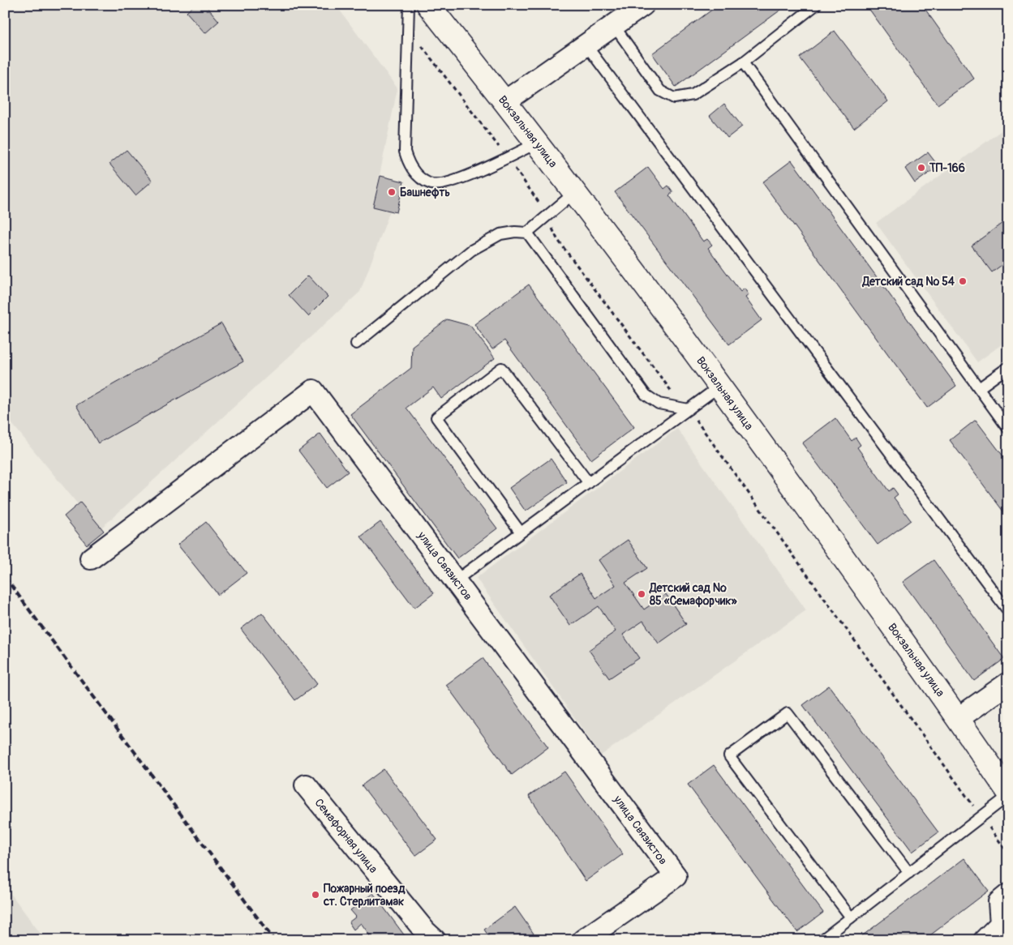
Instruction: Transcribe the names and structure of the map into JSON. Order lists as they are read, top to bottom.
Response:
{
  "streets": {
    "main road": ["Вокзальная улица"],
    "street": ["улица Связистов", "Семафорная улица"]
  },
  "places": [
    "ТП-166",
    "Башнефть",
    "Детский сад № 54",
    "Детский сад № 85 «Семафорчик»",
    "Пожарный поезд ст. Стерлитамак"
  ]
}
